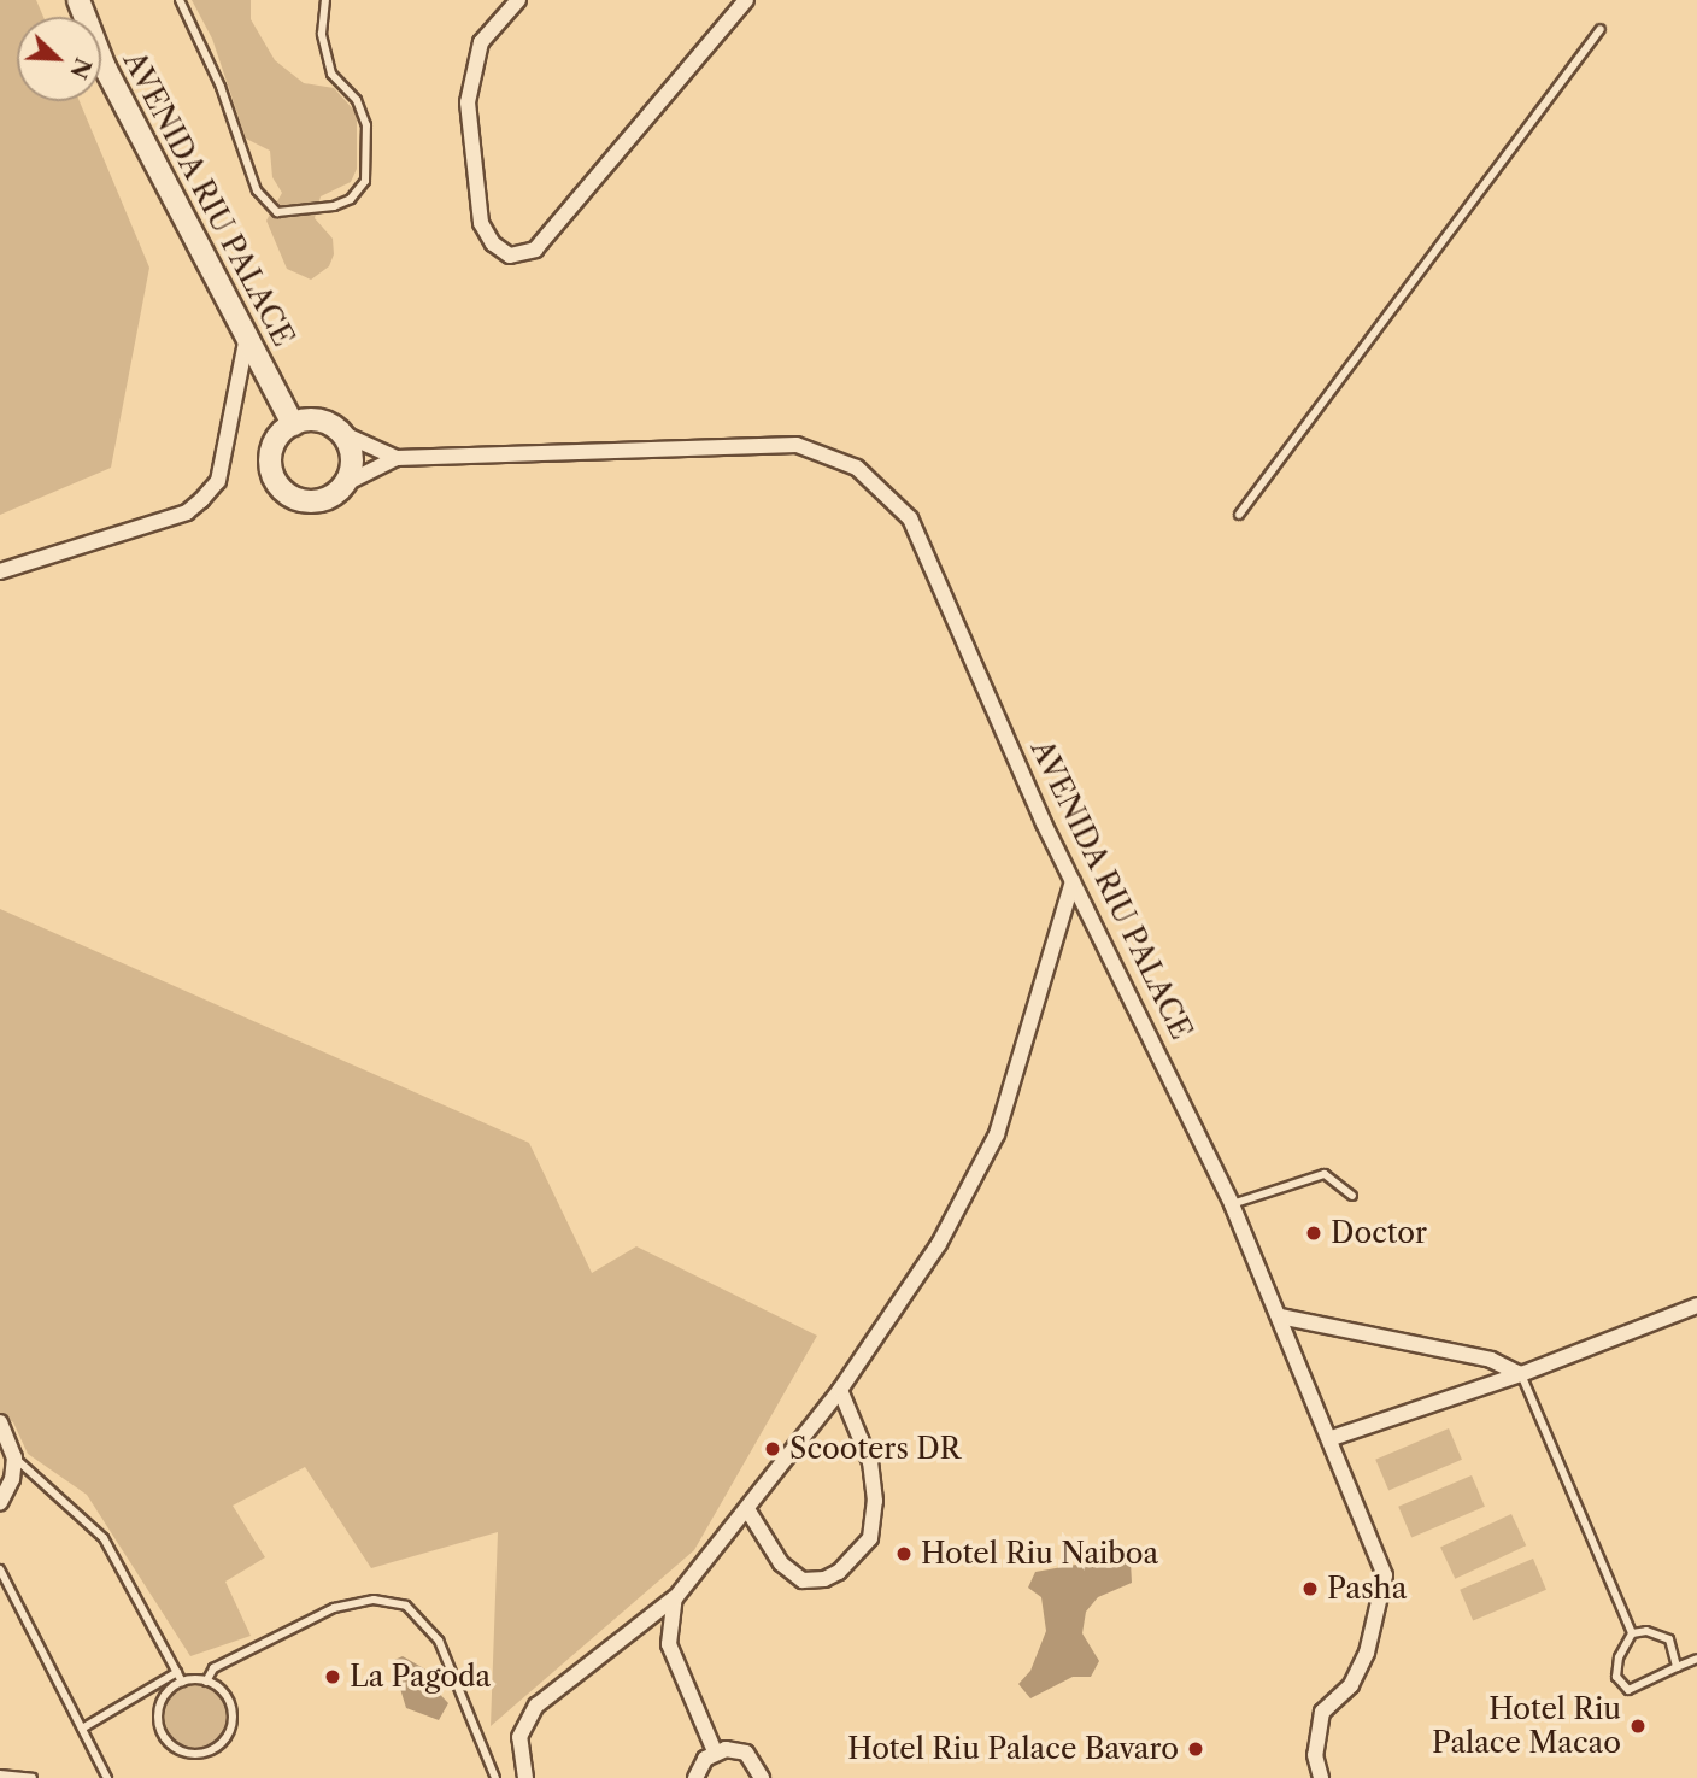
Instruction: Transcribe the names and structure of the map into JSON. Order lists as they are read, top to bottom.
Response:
{
  "streets": {
    "street": ["AVENIDA RIU PALACE"]
  },
  "places": [
    "Doctor",
    "Scooters DR",
    "Hotel Riu Naiboa",
    "Pasha",
    "La Pagoda",
    "Hotel Riu Palace Macao",
    "Hotel Riu Palace Bavaro"
  ],
  "north": "bottom right"
}
